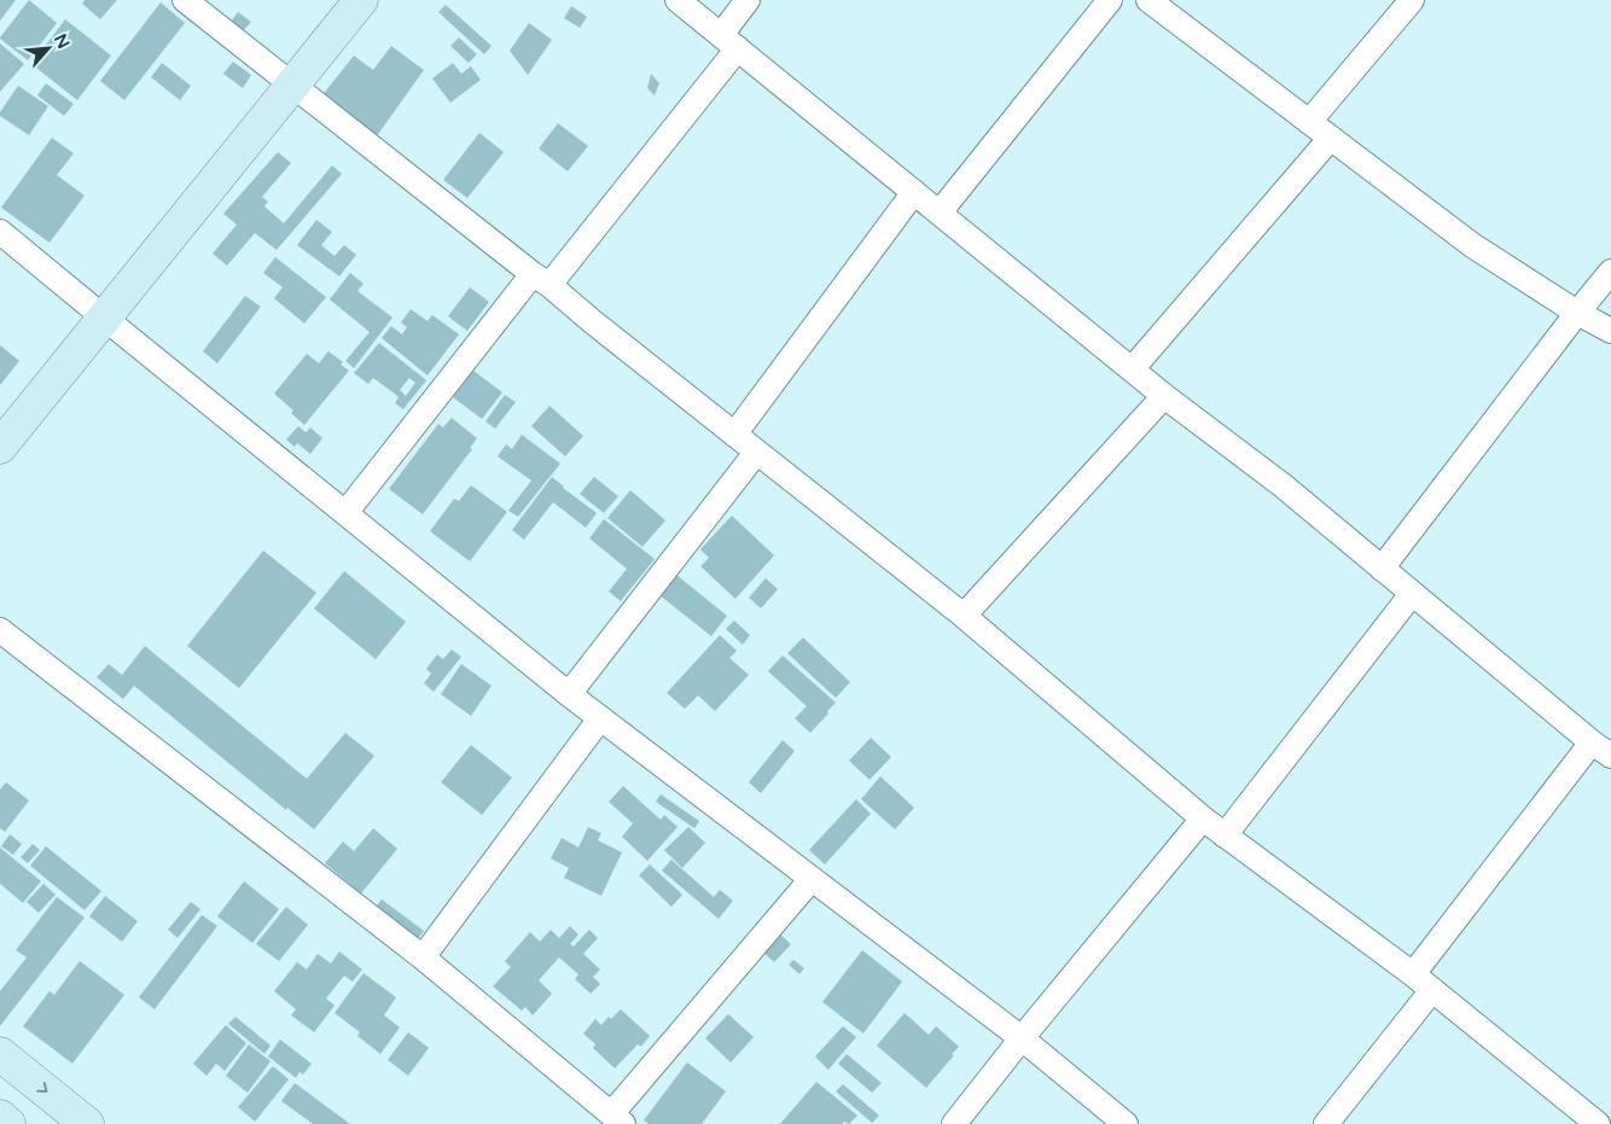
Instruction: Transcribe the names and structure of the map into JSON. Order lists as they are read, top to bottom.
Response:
{
  "north": "top right"
}
